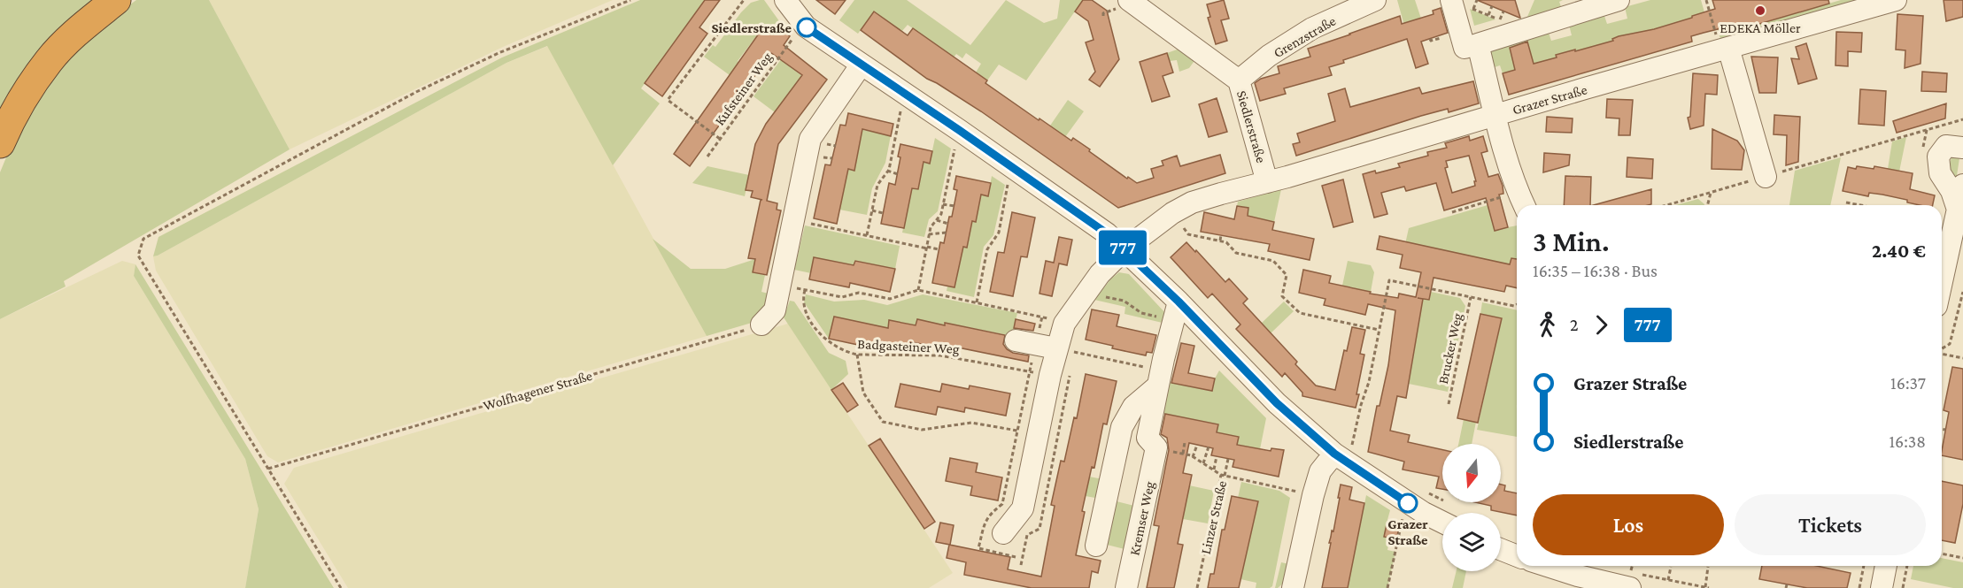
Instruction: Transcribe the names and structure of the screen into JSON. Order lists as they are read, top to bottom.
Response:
{
  "streets": {
    "street": [
      "Grenzstraße",
      "Grazer Straße",
      "Siedlerstraße",
      "Kremser Weg"
    ],
    "path": [
      "Kufsteiner Weg",
      "Badgasteiner Weg",
      "Brucker Weg",
      "Wolfhagener Straße",
      "Linzer Straße"
    ]
  },
  "crossings": [
    ["Grenzstraße", "Siedlerstraße"],
    ["Grazer Straße", "Siedlerstraße"],
    ["Grazer Straße", "Badgasteiner Weg"]
  ],
  "places": ["EDEKA Möller", "Siedlerstraße", "Grazer Straße"],
  "lines": ["bus line 777"],
  "north": "bottom",
  "page": {
    "on_map": "777",
    "heading": ["3 Min.", "16:35 – 16:38 · Bus", "2.40 €"],
    "legs": ["2", "777"],
    "list": [
      {
        "name": "Grazer Straße",
        "value": "16:37"
      },
      {
        "name": "Siedlerstraße",
        "value": "16:38"
      }
    ],
    "buttons": ["Los", "Tickets"]
  }
}
